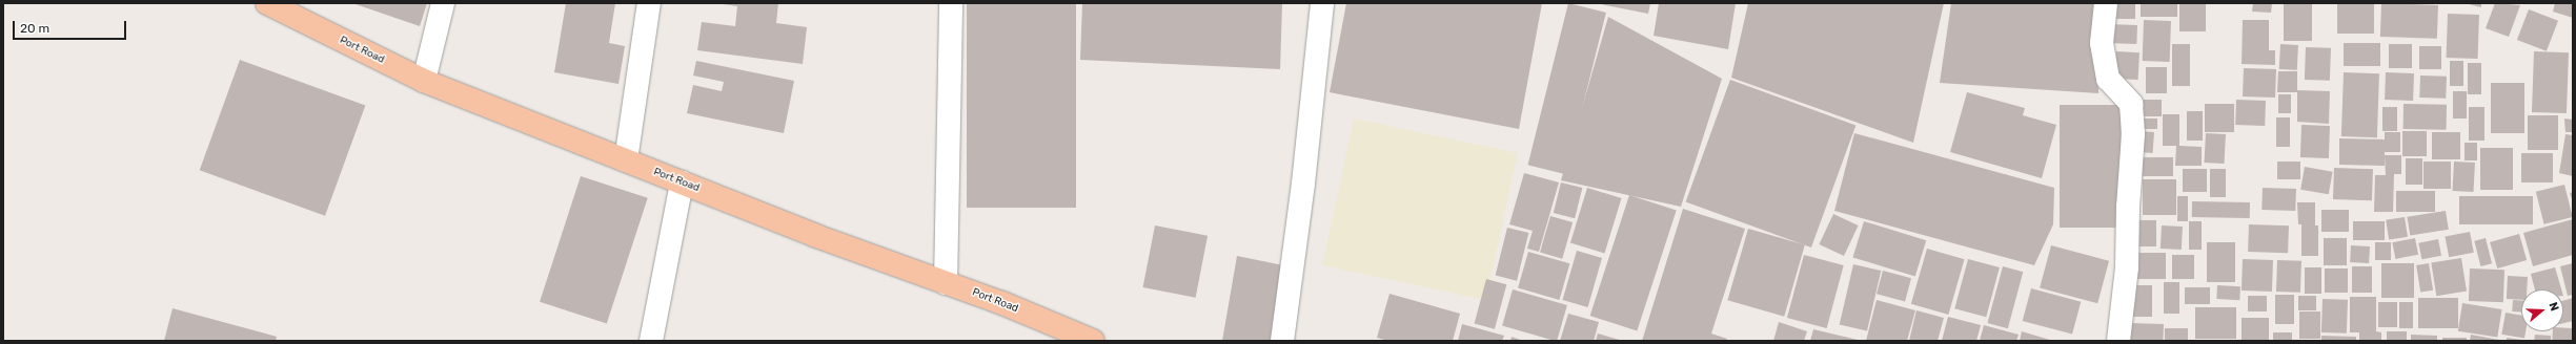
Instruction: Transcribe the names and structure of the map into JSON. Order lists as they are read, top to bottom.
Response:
{
  "streets": {
    "main road": ["Port Road"]
  },
  "scale_bar": "20 m",
  "north": "right"
}
